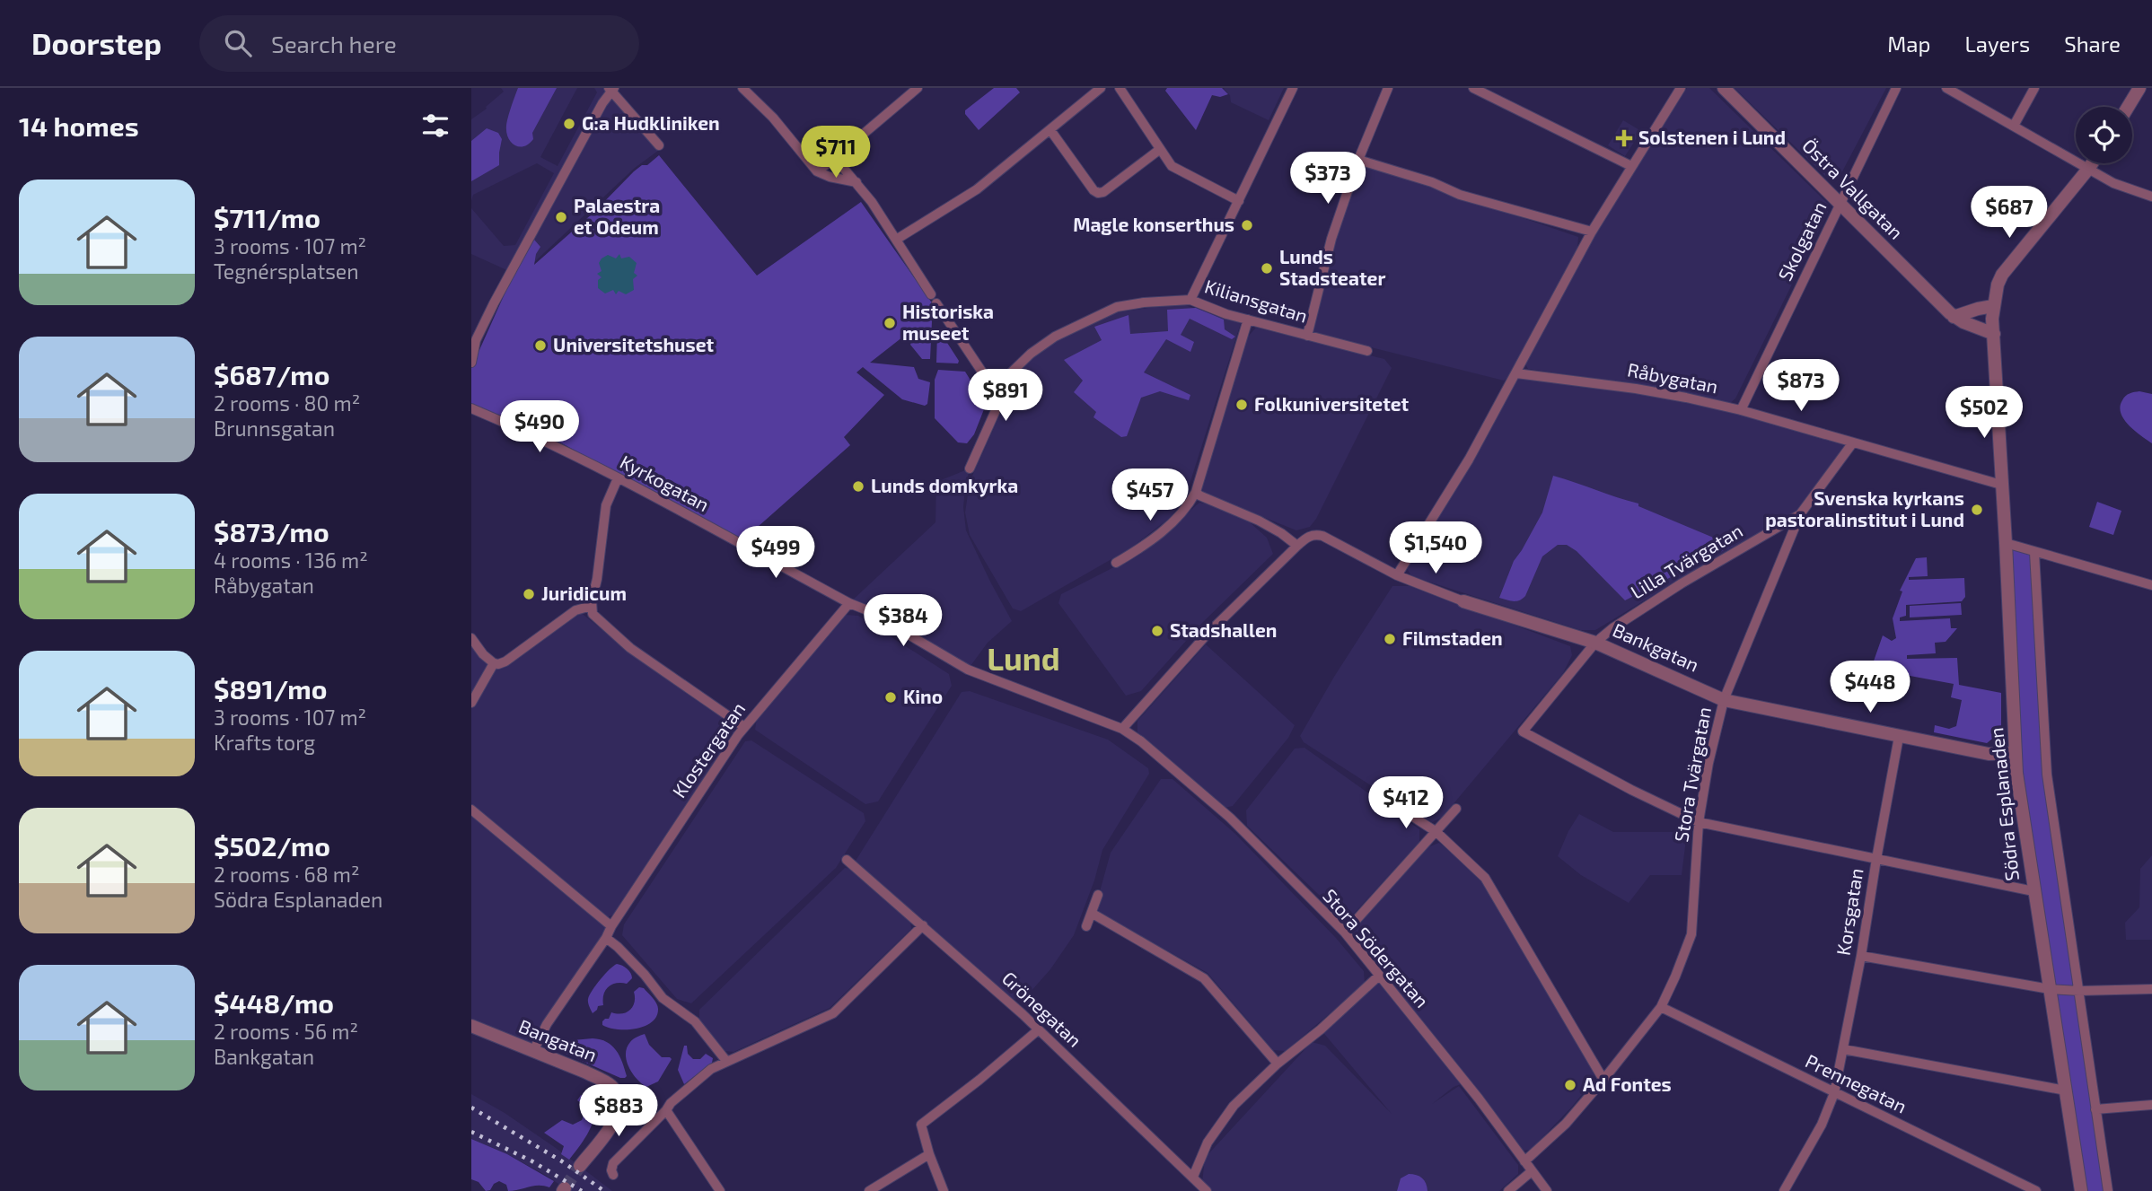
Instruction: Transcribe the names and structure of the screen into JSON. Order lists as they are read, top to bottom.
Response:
{
  "streets": {
    "street": [
      "Östra Vallgatan",
      "Skolgatan",
      "Kiliansgatan",
      "Råbygatan",
      "Kyrkogatan",
      "Lilla Tvärgatan",
      "Bankgatan",
      "Klostergatan",
      "Stora Tvärgatan",
      "Södra Esplanaden",
      "Korsgatan",
      "Stora Södergatan",
      "Grönegatan",
      "Bangatan",
      "Prennegatan"
    ]
  },
  "crossings": [
    ["Östra Vallgatan", "Skolgatan"],
    ["Östra Vallgatan", "Södra Esplanaden"],
    ["Skolgatan", "Råbygatan"],
    ["Råbygatan", "Stora Tvärgatan"],
    ["Råbygatan", "Södra Esplanaden"],
    ["Kyrkogatan", "Klostergatan"],
    ["Kyrkogatan", "Stora Södergatan"],
    ["Lilla Tvärgatan", "Bankgatan"],
    ["Lilla Tvärgatan", "Stora Tvärgatan"],
    ["Bankgatan", "Stora Tvärgatan"],
    ["Bankgatan", "Södra Esplanaden"],
    ["Bankgatan", "Korsgatan"],
    ["Klostergatan", "Bangatan"],
    ["Stora Tvärgatan", "Stora Södergatan"],
    ["Stora Tvärgatan", "Prennegatan"],
    ["Korsgatan", "Prennegatan"]
  ],
  "districts": ["Lund"],
  "places": {
    "other": [
      "G:a Hudkliniken",
      "Palaestra et Odeum",
      "Magle konserthus",
      "Lunds Stadsteater",
      "Historiska museet",
      "Universitetshuset",
      "Folkuniversitetet",
      "Lunds domkyrka",
      "Svenska kyrkans pastoralinstitut i Lund",
      "Juridicum",
      "Stadshallen",
      "Filmstaden",
      "Kino",
      "Ad Fontes"
    ],
    "health": ["Solstenen i Lund"]
  },
  "page": {
    "header": "Doorstep",
    "search": "Search here",
    "nav": ["Map", "Layers", "Share"],
    "heading": "14 homes",
    "price": [
      "$711",
      "$373",
      "$687",
      "$873",
      "$891",
      "$502",
      "$490",
      "$457",
      "$1,540",
      "$499",
      "$384",
      "$448",
      "$412",
      "$883"
    ],
    "list": [
      {
        "name": "$711/mo",
        "note": "3 rooms · 107 m² · Tegnérsplatsen"
      },
      {
        "name": "$687/mo",
        "note": "2 rooms · 80 m² · Brunnsgatan"
      },
      {
        "name": "$873/mo",
        "note": "4 rooms · 136 m² · Råbygatan"
      },
      {
        "name": "$891/mo",
        "note": "3 rooms · 107 m² · Krafts torg"
      },
      {
        "name": "$502/mo",
        "note": "2 rooms · 68 m² · Södra Esplanaden"
      },
      {
        "name": "$448/mo",
        "note": "2 rooms · 56 m² · Bankgatan"
      }
    ]
  }
}
